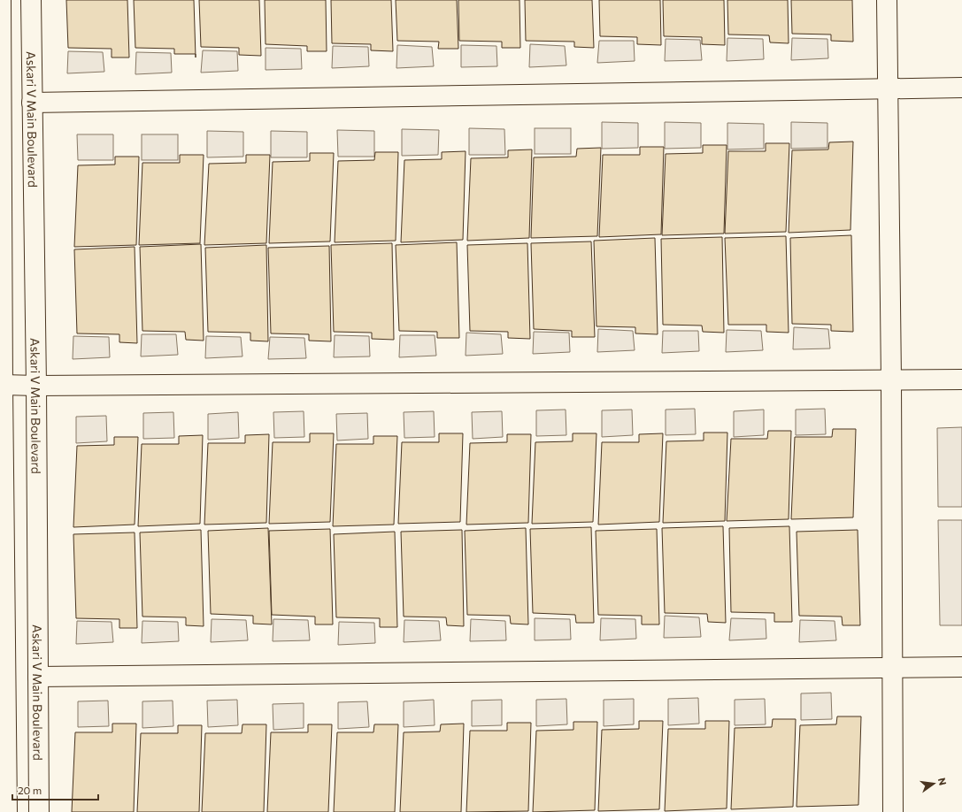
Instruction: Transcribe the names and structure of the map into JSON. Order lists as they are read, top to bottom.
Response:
{
  "streets": {
    "street": ["Askari V Main Boulevard"]
  },
  "scale_bar": "20 m",
  "north": "right"
}
